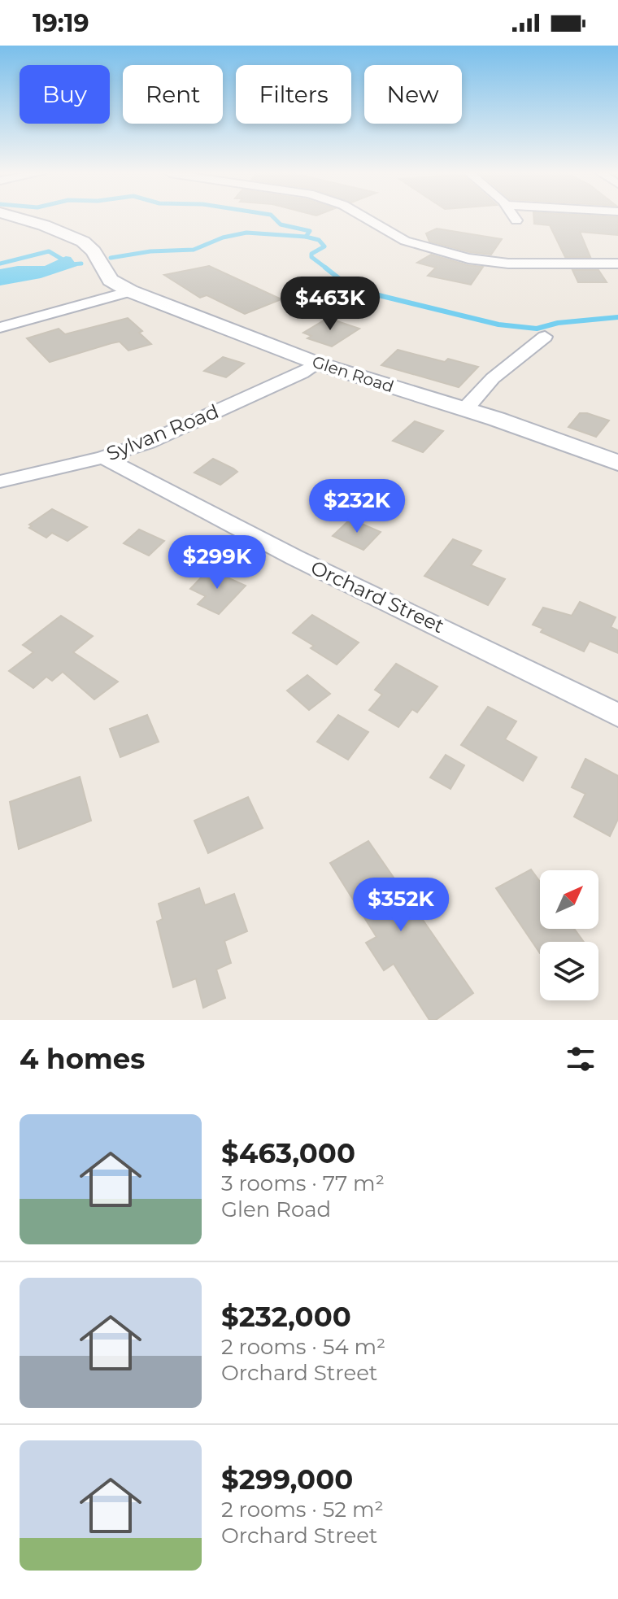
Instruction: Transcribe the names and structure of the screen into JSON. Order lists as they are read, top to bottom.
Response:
{
  "streets": {
    "street": ["Glen Road", "Sylvan Road", "Orchard Street"]
  },
  "crossings": [
    ["Glen Road", "Sylvan Road"],
    ["Sylvan Road", "Orchard Street"]
  ],
  "north": "top right",
  "page": {
    "status": "19:19",
    "chip": [
      "Buy",
      "Rent",
      "Filters",
      "New"
    ],
    "price": [
      "$463K",
      "$232K",
      "$299K",
      "$352K"
    ],
    "heading": "4 homes",
    "list": [
      {
        "name": "$463,000",
        "note": "3 rooms · 77 m² · Glen Road"
      },
      {
        "name": "$232,000",
        "note": "2 rooms · 54 m² · Orchard Street"
      },
      {
        "name": "$299,000",
        "note": "2 rooms · 52 m² · Orchard Street"
      }
    ]
  }
}
